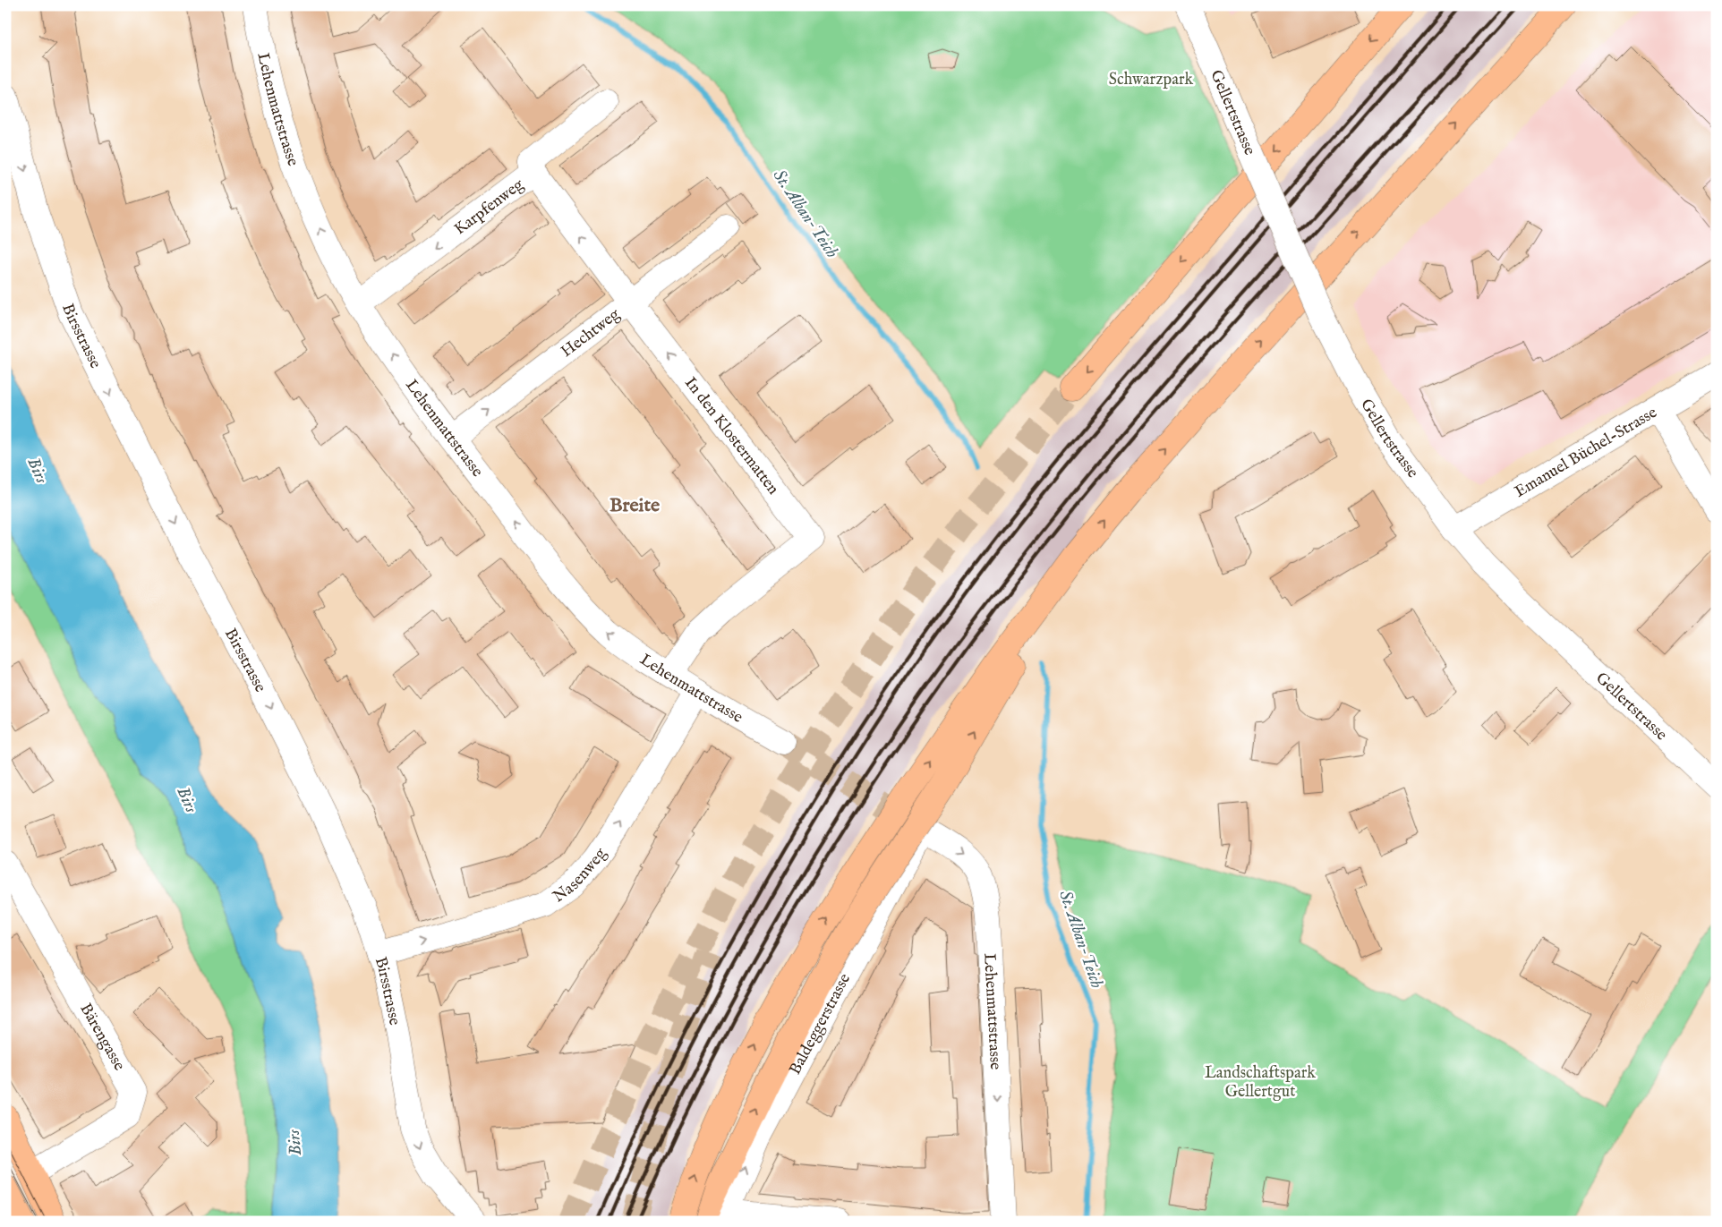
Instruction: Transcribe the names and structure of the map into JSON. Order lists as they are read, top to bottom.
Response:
{
  "streets": {
    "street": [
      "Lehenmattstrasse",
      "Gellertstrasse",
      "Karpfenweg",
      "Hechtweg",
      "Birsstrasse",
      "In den Klostermatten",
      "Emanuel Büchel-Strasse",
      "Nasenweg",
      "Baldeggerstrasse",
      "Bärengasse"
    ]
  },
  "crossings": [
    ["Lehenmattstrasse", "Karpfenweg"],
    ["Lehenmattstrasse", "Hechtweg"],
    ["Lehenmattstrasse", "In den Klostermatten"],
    ["Lehenmattstrasse", "Nasenweg"],
    ["Lehenmattstrasse", "Baldeggerstrasse"],
    ["Gellertstrasse", "Emanuel Büchel-Strasse"],
    ["Karpfenweg", "In den Klostermatten"],
    ["Hechtweg", "In den Klostermatten"],
    ["Birsstrasse", "Nasenweg"]
  ],
  "one_way": [
    "Karpfenweg",
    "Hechtweg",
    "Birsstrasse",
    "Nasenweg",
    "Baldeggerstrasse"
  ],
  "districts": ["Breite"],
  "water": ["St. Alban-Teich", "Birs"],
  "parks": ["Schwarzpark", "Landschaftspark Gellertgut"]
}
